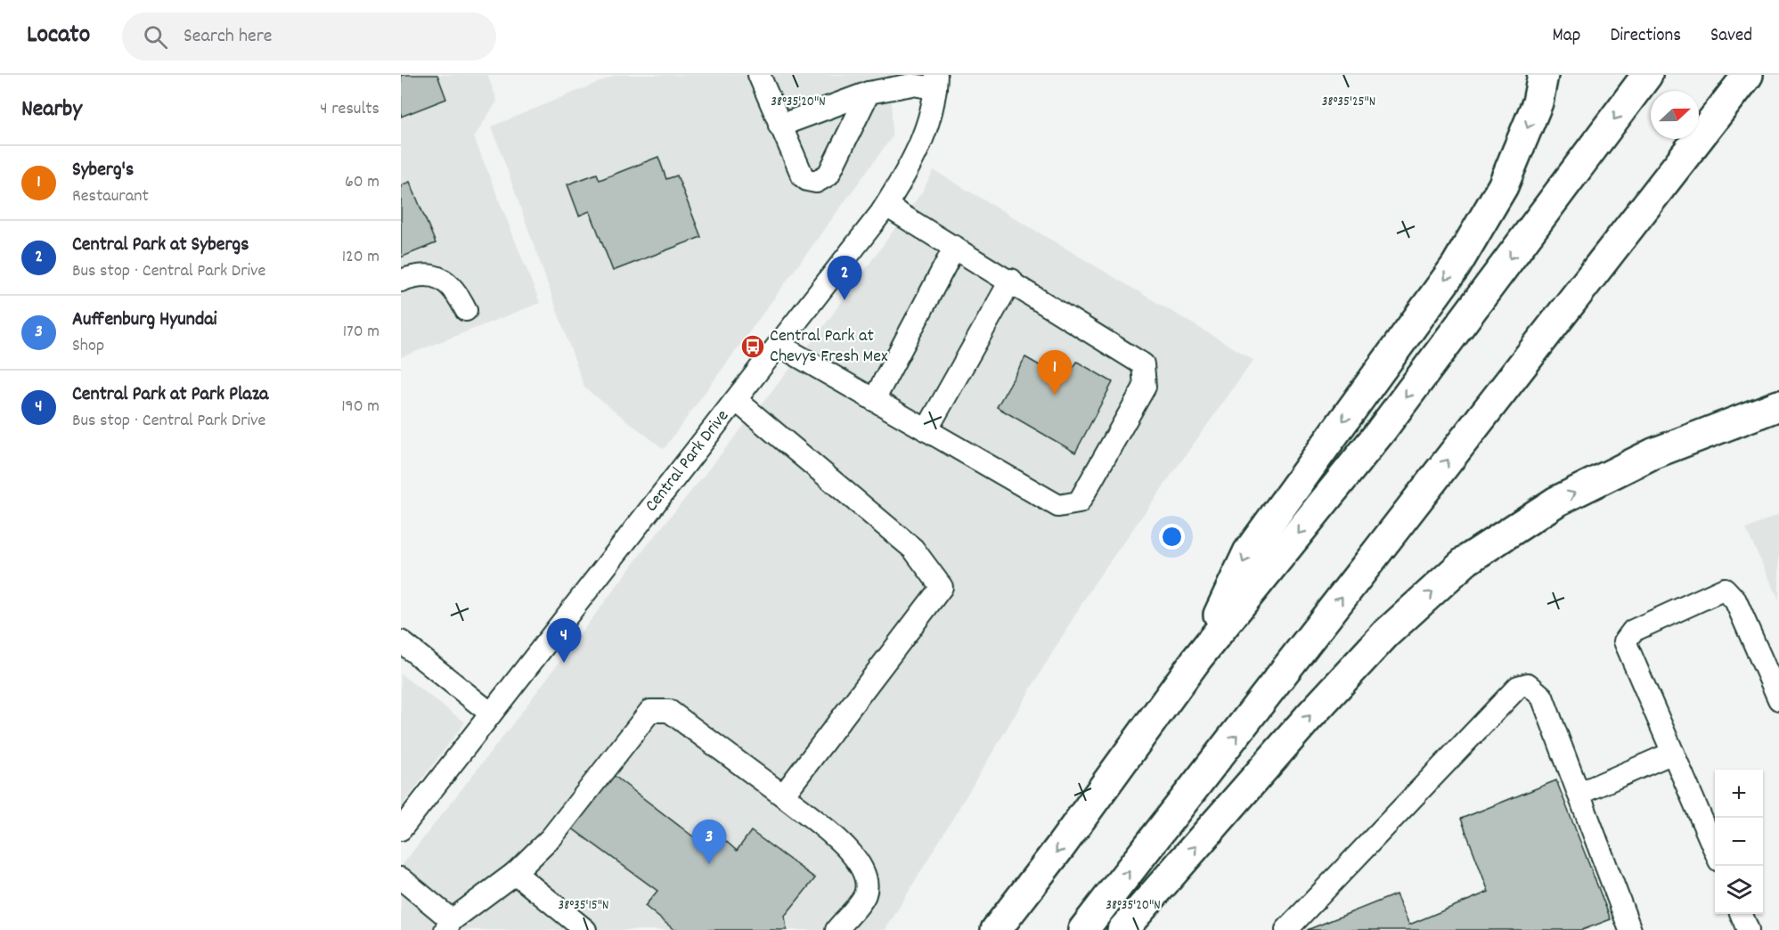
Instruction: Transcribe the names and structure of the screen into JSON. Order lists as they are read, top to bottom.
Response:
{
  "streets": {
    "street": ["Central Park Drive"]
  },
  "places": {
    "bus stop": ["Central Park at Chevys Fresh Mex"]
  },
  "north": "right",
  "page": {
    "header": "Locato",
    "search": "Search here",
    "nav": ["Map", "Directions", "Saved"],
    "heading": ["Nearby", "4 results"],
    "list": [
      {
        "mark": "1",
        "name": "Syberg's",
        "note": "Restaurant",
        "value": "60 m"
      },
      {
        "mark": "2",
        "name": "Central Park at Sybergs",
        "note": "Bus stop · Central Park Drive",
        "value": "120 m"
      },
      {
        "mark": "3",
        "name": "Auffenburg Hyundai",
        "note": "Shop",
        "value": "170 m"
      },
      {
        "mark": "4",
        "name": "Central Park at Park Plaza",
        "note": "Bus stop · Central Park Drive",
        "value": "190 m"
      }
    ],
    "pins": [
      "2",
      "1",
      "4",
      "3"
    ],
    "map_buttons": ["+", "−"]
  },
  "coordinates": ["38°35'20\"N", "38°35'25\"N", "38°35'15\"N"]
}
